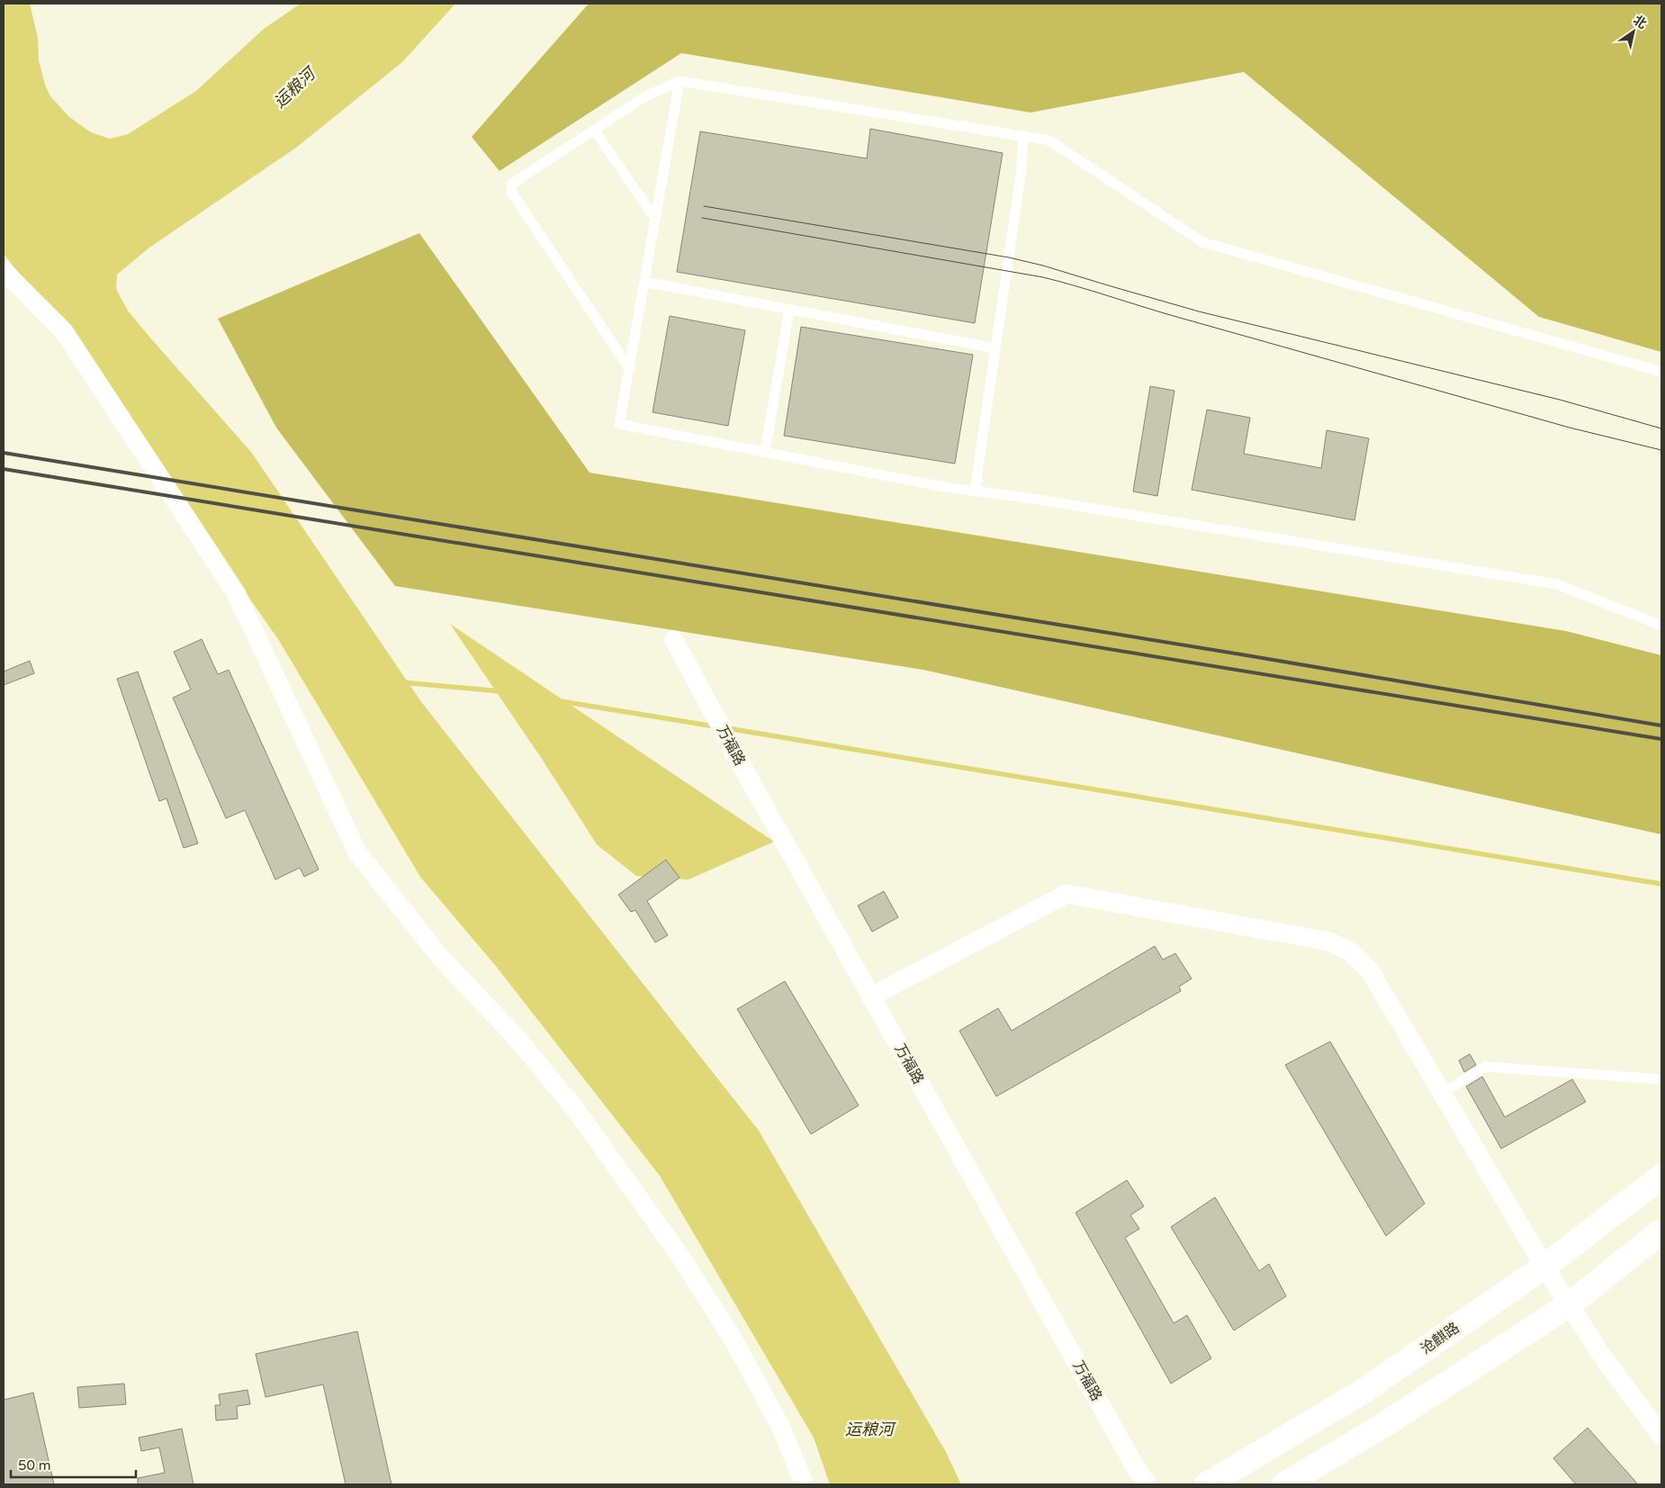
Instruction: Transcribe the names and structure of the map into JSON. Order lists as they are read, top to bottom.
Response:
{
  "streets": {
    "main road": ["沧麒路"],
    "street": ["万福路"]
  },
  "water": ["运粮河"],
  "scale_bar": "50 m",
  "north": "top right"
}
